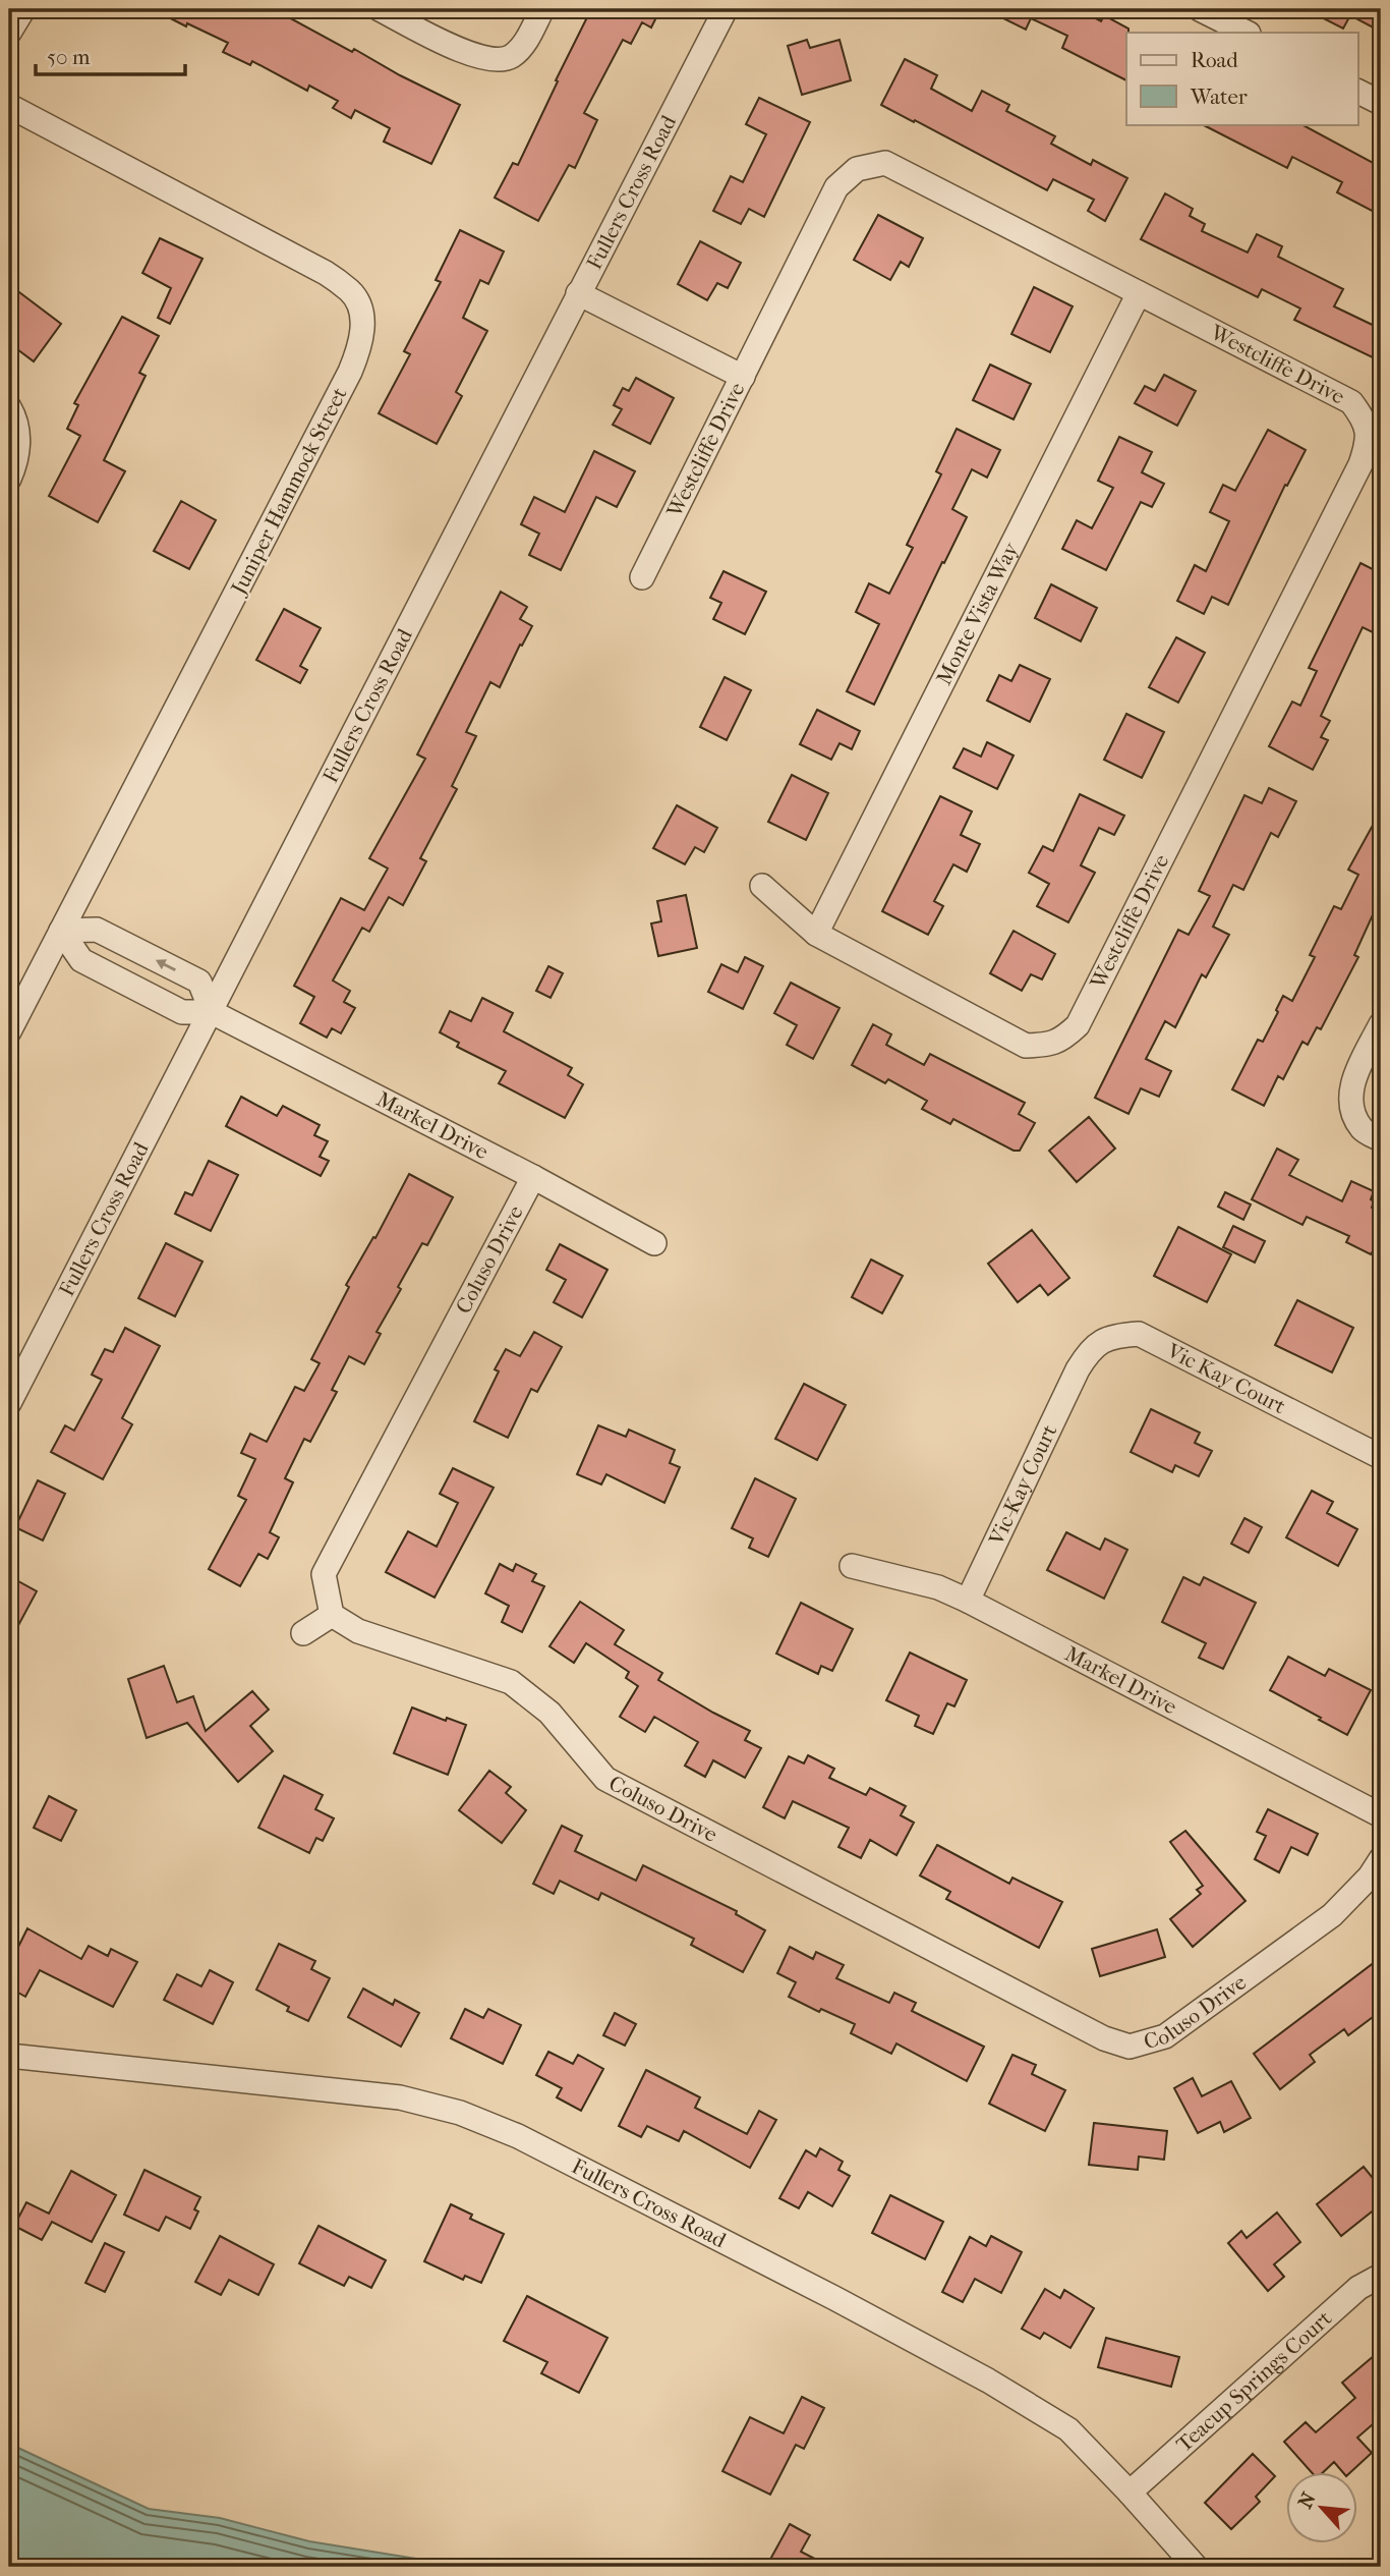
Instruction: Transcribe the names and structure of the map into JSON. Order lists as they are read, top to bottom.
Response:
{
  "streets": {
    "street": [
      "Fullers Cross Road",
      "Westcliffe Drive",
      "Juniper Hammock Street",
      "Monte Vista Way",
      "Markel Drive",
      "Coluso Drive",
      "Vic Kay Court",
      "Vic-Kay Court",
      "Teacup Springs Court"
    ]
  },
  "crossings": [
    ["Fullers Cross Road", "Markel Drive"],
    ["Fullers Cross Road", "Teacup Springs Court"],
    ["Westcliffe Drive", "Monte Vista Way"],
    ["Markel Drive", "Coluso Drive"],
    ["Markel Drive", "Vic-Kay Court"],
    ["Vic Kay Court", "Vic-Kay Court"]
  ],
  "legend": ["Road", "Water"],
  "scale_bar": "50 m",
  "north": "top left"
}
